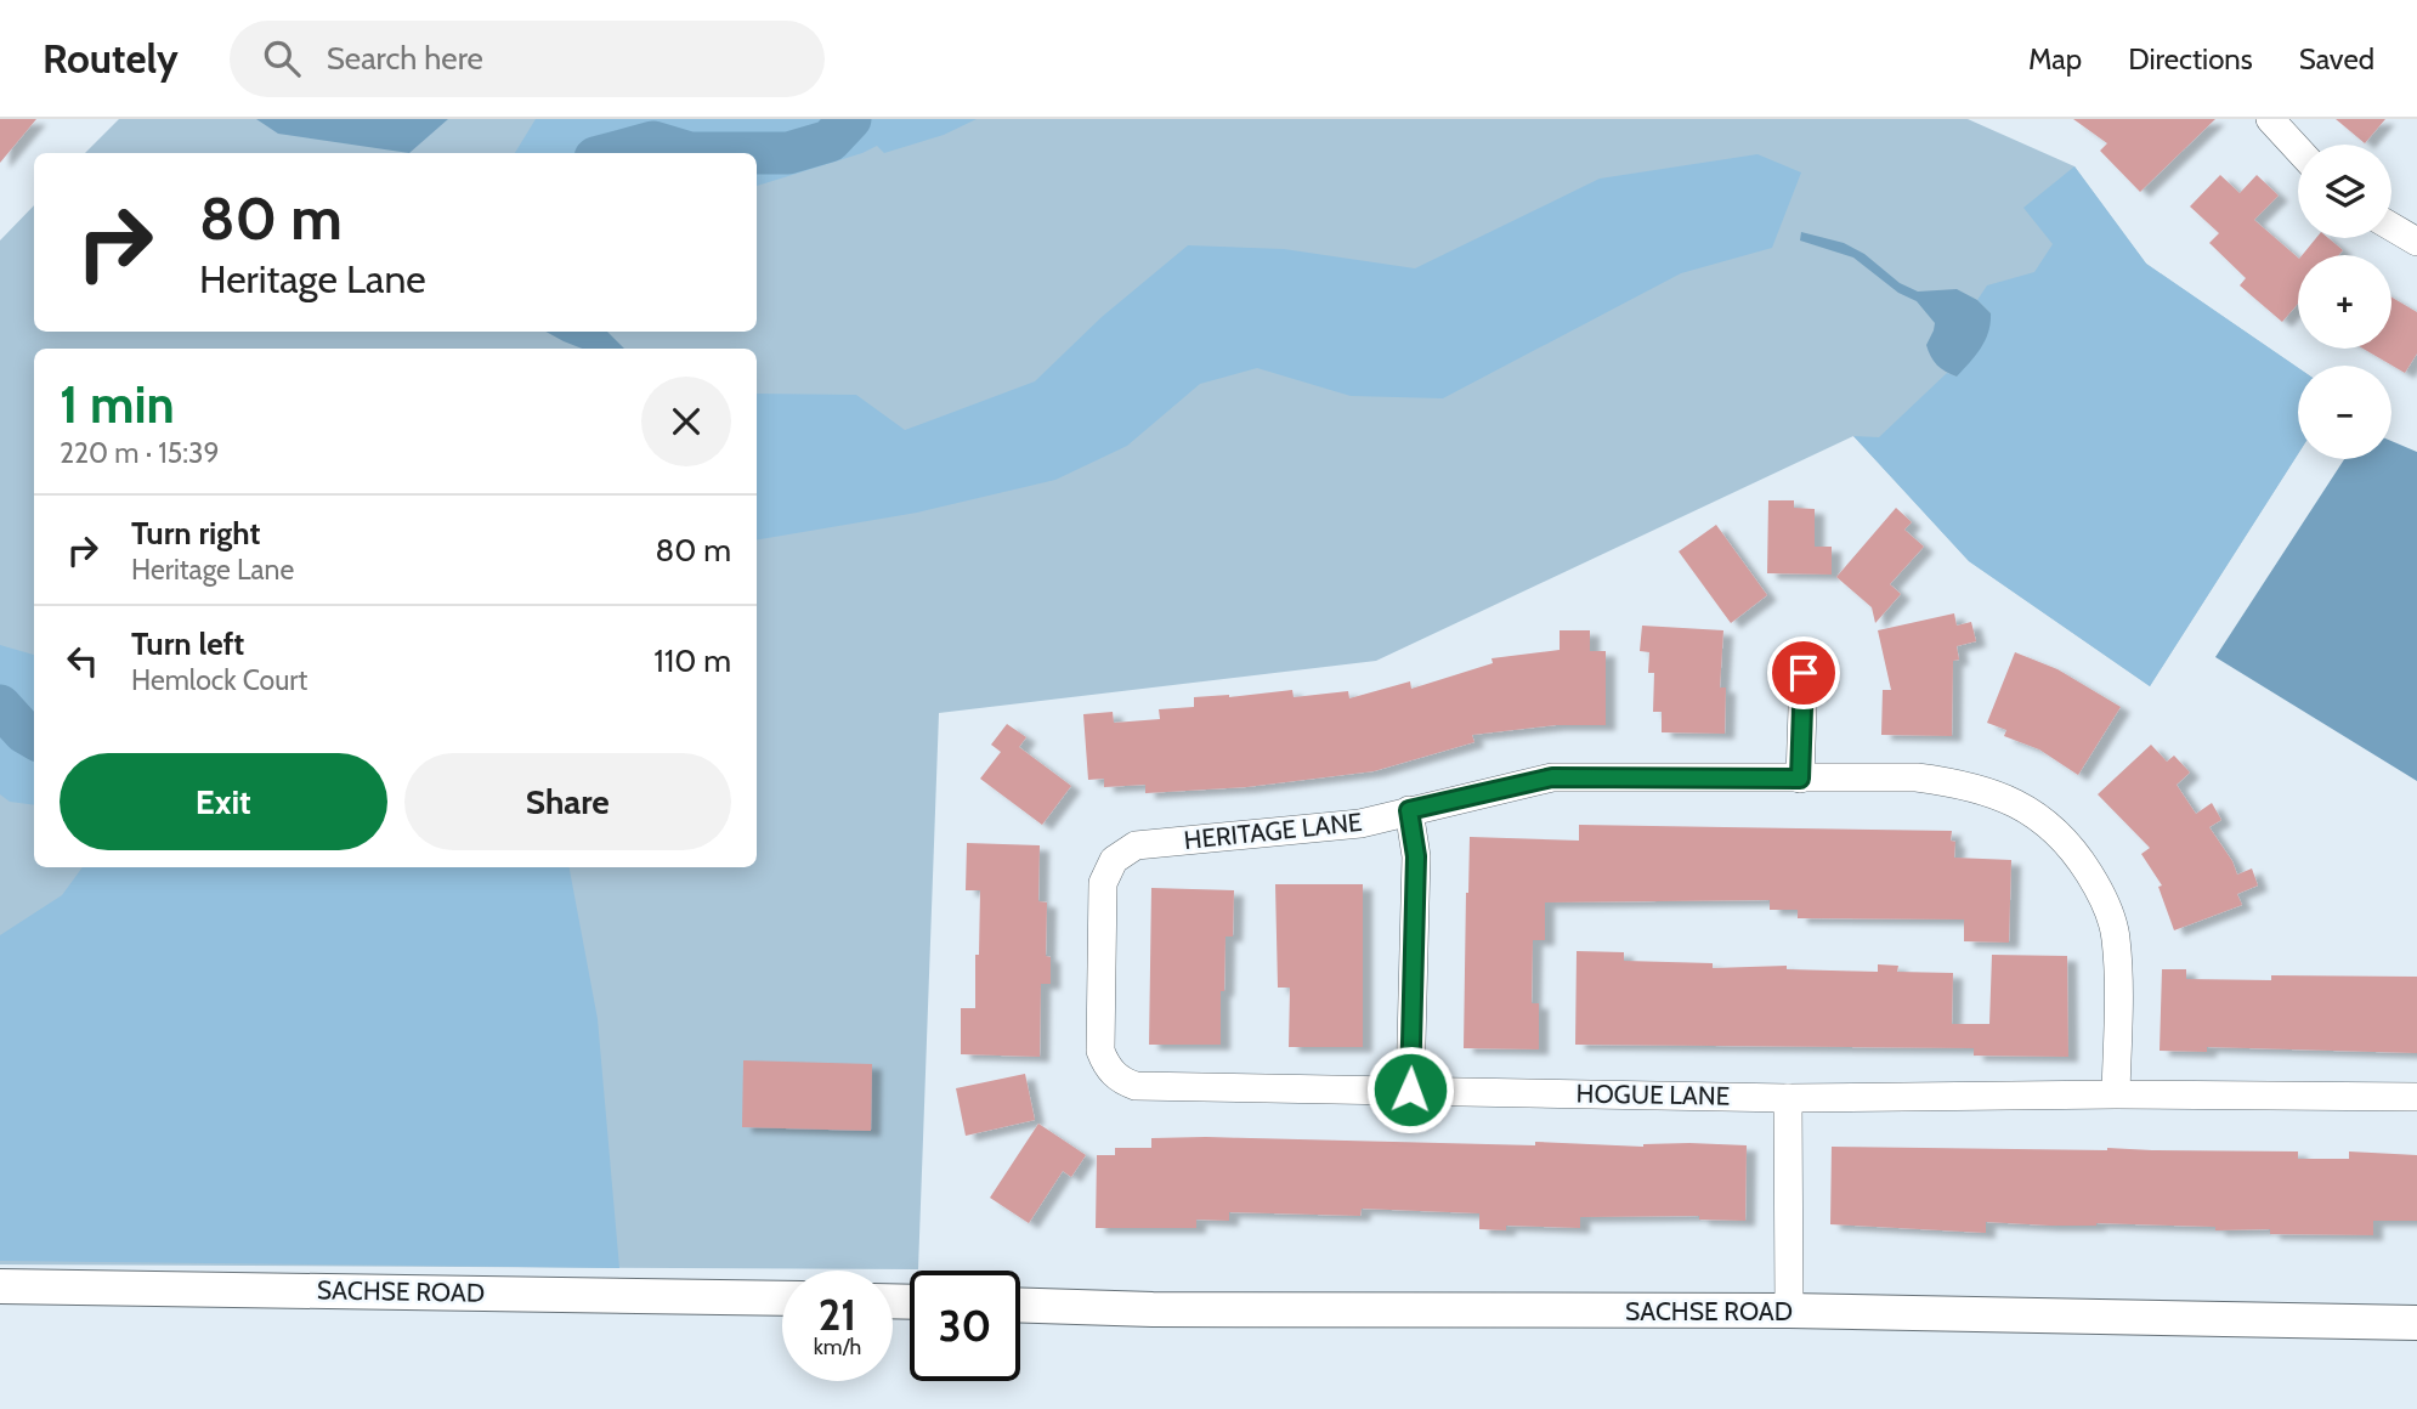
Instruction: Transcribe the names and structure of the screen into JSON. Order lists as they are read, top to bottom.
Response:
{
  "streets": {
    "main road": ["SACHSE ROAD"],
    "street": ["HERITAGE LANE", "HOGUE LANE"]
  },
  "crossings": [
    ["HERITAGE LANE", "HOGUE LANE"]
  ],
  "page": {
    "header": "Routely",
    "search": "Search here",
    "nav": ["Map", "Directions", "Saved"],
    "map_buttons": ["+", "−"],
    "turn": ["80 m", "Heritage Lane"],
    "heading": ["1 min", "220 m · 15:39"],
    "list": [
      {
        "name": "Turn right",
        "note": "Heritage Lane",
        "value": "80 m"
      },
      {
        "name": "Turn left",
        "note": "Hemlock Court",
        "value": "110 m"
      }
    ],
    "buttons": ["Exit", "Share"],
    "speed": "21 km/h",
    "limit": "30"
  }
}
